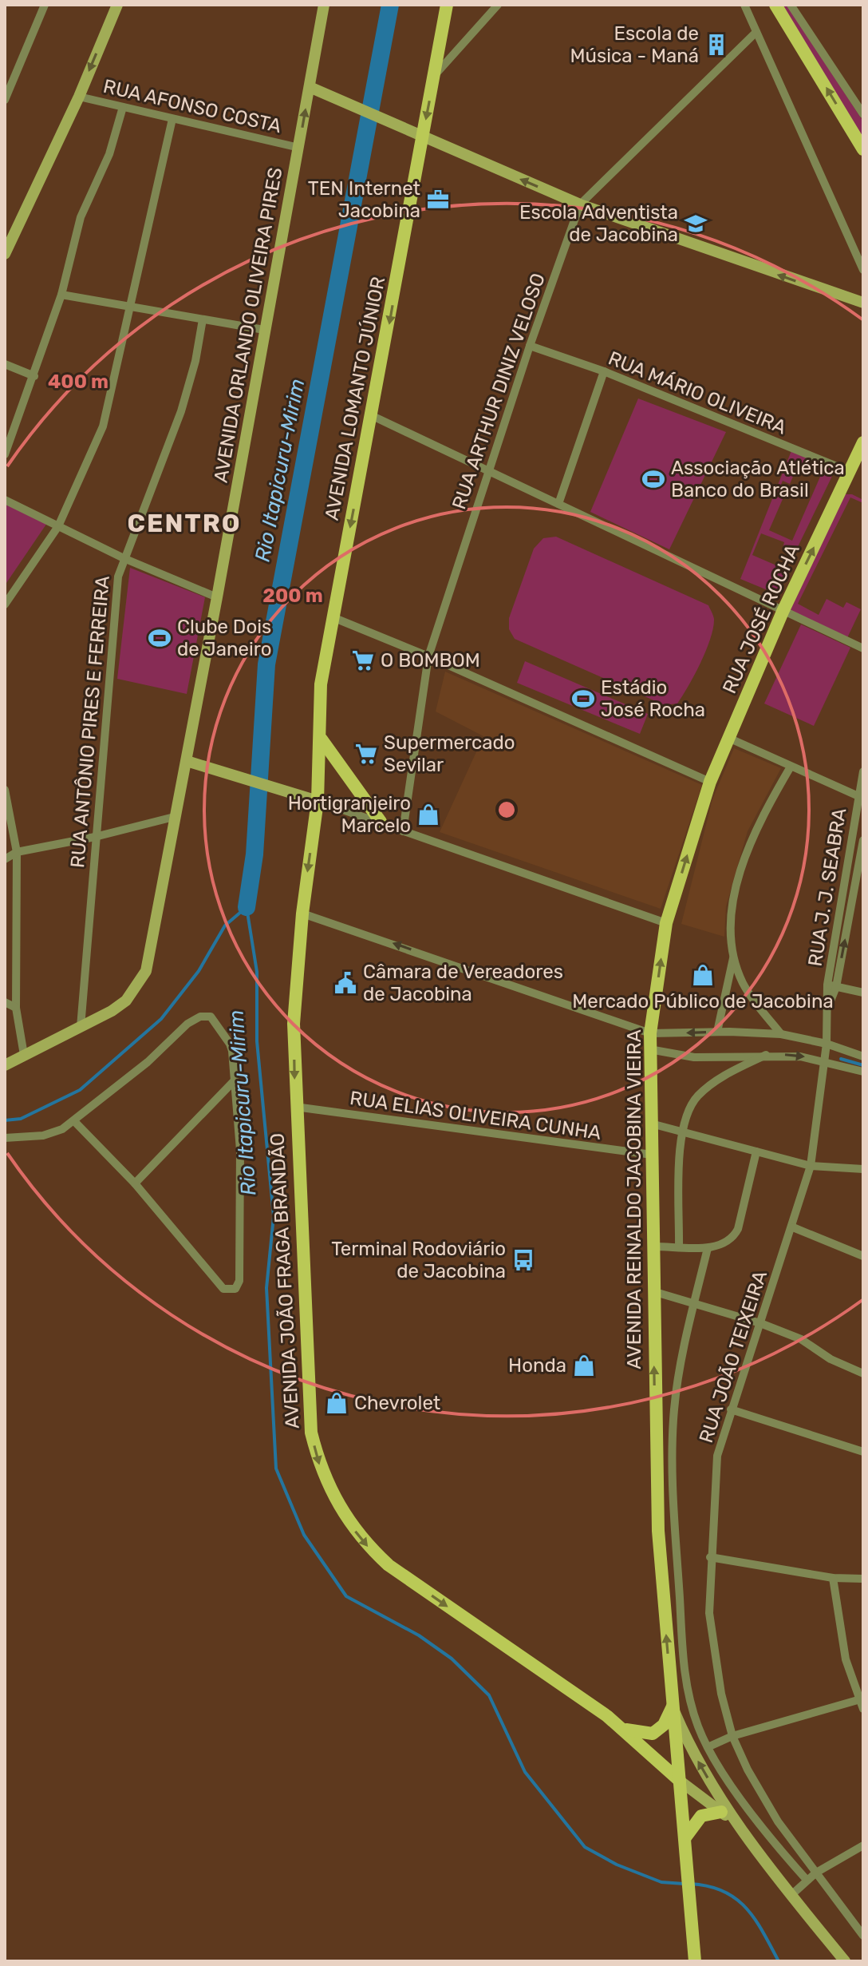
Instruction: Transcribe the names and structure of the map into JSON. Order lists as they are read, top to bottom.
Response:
{
  "streets": {
    "main road": [
      "AVENIDA ORLANDO OLIVEIRA PIRES",
      "AVENIDA LOMANTO JÚNIOR",
      "RUA JOSÉ ROCHA",
      "AVENIDA REINALDO JACOBINA VIEIRA",
      "AVENIDA JOÃO FRAGA BRANDÃO"
    ],
    "street": [
      "RUA AFONSO COSTA",
      "RUA ARTHUR DINIZ VELOSO",
      "RUA MÁRIO OLIVEIRA",
      "RUA ANTÔNIO PIRES E FERREIRA",
      "RUA J. J. SEABRA",
      "RUA ELIAS OLIVEIRA CUNHA",
      "RUA JOÃO TEIXEIRA"
    ]
  },
  "crossings": [
    ["RUA AFONSO COSTA", "AVENIDA ORLANDO OLIVEIRA PIRES"],
    ["AVENIDA ORLANDO OLIVEIRA PIRES", "RUA ANTÔNIO PIRES E FERREIRA"],
    ["RUA ARTHUR DINIZ VELOSO", "RUA MÁRIO OLIVEIRA"],
    ["RUA MÁRIO OLIVEIRA", "RUA JOSÉ ROCHA"],
    ["AVENIDA LOMANTO JÚNIOR", "AVENIDA JOÃO FRAGA BRANDÃO"],
    ["RUA JOSÉ ROCHA", "AVENIDA REINALDO JACOBINA VIEIRA"],
    ["RUA J. J. SEABRA", "RUA JOÃO TEIXEIRA"],
    ["RUA ELIAS OLIVEIRA CUNHA", "AVENIDA REINALDO JACOBINA VIEIRA"],
    ["RUA ELIAS OLIVEIRA CUNHA", "AVENIDA JOÃO FRAGA BRANDÃO"],
    ["AVENIDA REINALDO JACOBINA VIEIRA", "AVENIDA JOÃO FRAGA BRANDÃO"]
  ],
  "one_way": [
    "AVENIDA LOMANTO JÚNIOR",
    "RUA JOSÉ ROCHA",
    "AVENIDA REINALDO JACOBINA VIEIRA",
    "AVENIDA JOÃO FRAGA BRANDÃO"
  ],
  "districts": ["CENTRO"],
  "water": ["Rio Itapicuru-Mirim"],
  "places": {
    "building": ["Escola de Música - Maná"],
    "office": ["TEN Internet Jacobina"],
    "school or university": ["Escola Adventista de Jacobina"],
    "sports": ["Associação Atlética Banco do Brasil", "Clube Dois de Janeiro", "Estádio José Rocha"],
    "supermarket": ["O BOMBOM", "Supermercado Sevilar"],
    "shop": [
      "Hortigranjeiro Marcelo",
      "Mercado Público de Jacobina",
      "Honda",
      "Chevrolet"
    ],
    "public building": ["Câmara de Vereadores de Jacobina"],
    "bus stop": ["Terminal Rodoviário de Jacobina"]
  },
  "rings": ["400 m", "200 m"]
}
